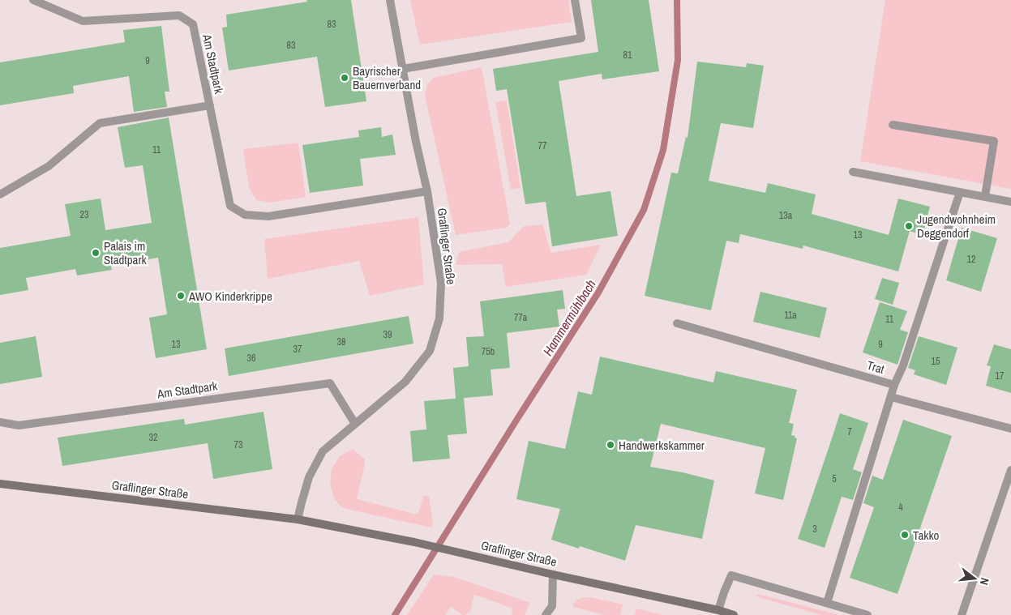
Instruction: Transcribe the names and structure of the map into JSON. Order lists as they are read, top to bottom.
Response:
{
  "streets": {
    "street": ["Am Stadtpark", "Graflinger Straße", "Trat"]
  },
  "crossings": [
    ["Am Stadtpark", "Graflinger Straße"]
  ],
  "water": ["Hammermühlbach"],
  "places": [
    "Bayrischer Bauernverband",
    "Jugendwohnheim Deggendorf",
    "Palais im Stadtpark",
    "AWO Kinderkrippe",
    "Handwerkskammer",
    "Takko"
  ],
  "house_numbers": [
    "83",
    "83",
    "81",
    "9",
    "77",
    "11",
    "23",
    "13a",
    "13",
    "12",
    "11a",
    "77a",
    "11",
    "39",
    "38",
    "13",
    "9",
    "37",
    "75b",
    "36",
    "15",
    "17",
    "7",
    "32",
    "73",
    "5",
    "4",
    "3"
  ],
  "north": "right"
}
